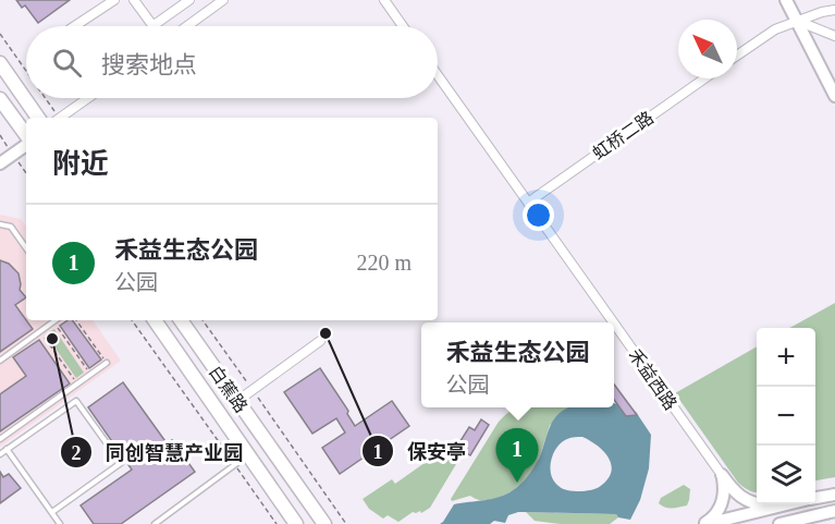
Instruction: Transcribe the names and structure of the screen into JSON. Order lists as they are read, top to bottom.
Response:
{
  "streets": {
    "main road": ["白蕉路"],
    "street": ["虹桥二路", "禾益西路"]
  },
  "crossings": [
    ["虹桥二路", "禾益西路"]
  ],
  "places": ["保安亭", "同创智慧产业园"],
  "north": "top left",
  "page": {
    "search": "搜索地点",
    "heading": "附近",
    "list": [
      {
        "mark": "1",
        "name": "禾益生态公园",
        "note": "公园",
        "value": "220 m"
      }
    ],
    "popup": ["禾益生态公园", "公园"],
    "map_buttons": ["+", "−"],
    "pins": "1"
  }
}
